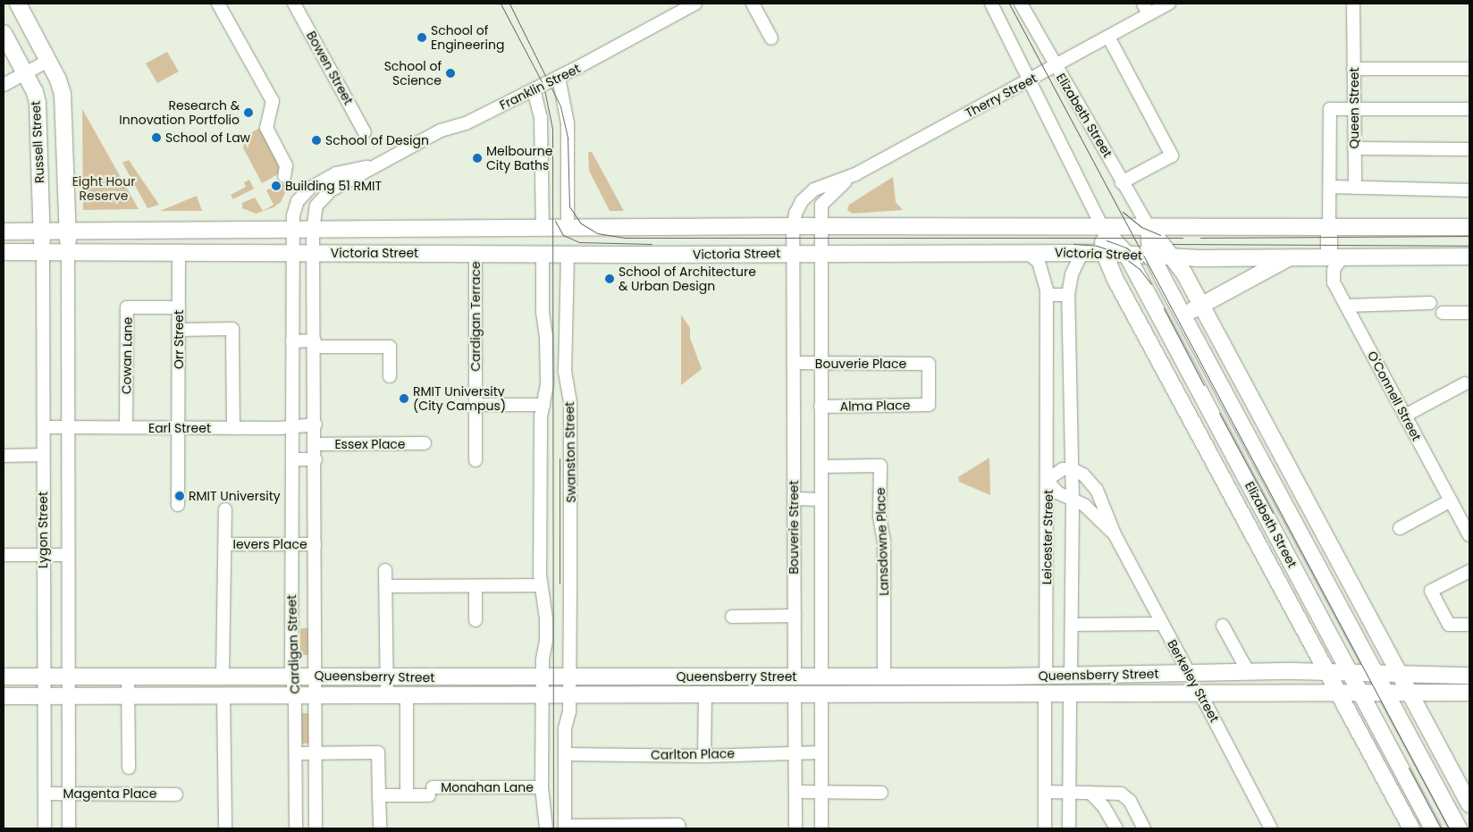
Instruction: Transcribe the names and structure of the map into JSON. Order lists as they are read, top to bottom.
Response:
{
  "streets": {
    "main road": [
      "Elizabeth Street",
      "Russell Street",
      "Victoria Street",
      "Swanston Street",
      "Bouverie Street",
      "Lygon Street",
      "Leicester Street",
      "Queensberry Street",
      "Berkeley Street"
    ],
    "street": [
      "Bowen Street",
      "Franklin Street",
      "Therry Street",
      "Queen Street",
      "Cardigan Terrace",
      "Orr Street",
      "Cowan Lane",
      "Bouverie Place",
      "O'Connell Street",
      "Alma Place",
      "Earl Street",
      "Essex Place",
      "Lansdowne Place",
      "Ievers Place",
      "Cardigan Street",
      "Carlton Place",
      "Monahan Lane",
      "Magenta Place"
    ]
  },
  "crossings": [
    ["Franklin Street", "Victoria Street"],
    ["Franklin Street", "Swanston Street"],
    ["Franklin Street", "Cardigan Street"],
    ["Therry Street", "Elizabeth Street"],
    ["Therry Street", "Victoria Street"],
    ["Therry Street", "Bouverie Street"],
    ["Queen Street", "Victoria Street"],
    ["Elizabeth Street", "Victoria Street"],
    ["Elizabeth Street", "Queensberry Street"],
    ["Russell Street", "Victoria Street"],
    ["Russell Street", "Lygon Street"],
    ["Victoria Street", "Cardigan Terrace"],
    ["Victoria Street", "Orr Street"],
    ["Victoria Street", "O'Connell Street"],
    ["Victoria Street", "Swanston Street"],
    ["Victoria Street", "Bouverie Street"],
    ["Victoria Street", "Lygon Street"],
    ["Victoria Street", "Leicester Street"],
    ["Victoria Street", "Cardigan Street"],
    ["Orr Street", "Cowan Lane"],
    ["Orr Street", "Earl Street"],
    ["Cowan Lane", "Earl Street"],
    ["Bouverie Place", "Alma Place"],
    ["Bouverie Place", "Bouverie Street"],
    ["Earl Street", "Lygon Street"],
    ["Earl Street", "Cardigan Street"],
    ["Essex Place", "Cardigan Street"],
    ["Swanston Street", "Queensberry Street"],
    ["Swanston Street", "Carlton Place"],
    ["Swanston Street", "Monahan Lane"],
    ["Bouverie Street", "Queensberry Street"],
    ["Bouverie Street", "Carlton Place"],
    ["Lygon Street", "Queensberry Street"],
    ["Lygon Street", "Magenta Place"],
    ["Leicester Street", "Queensberry Street"],
    ["Leicester Street", "Berkeley Street"],
    ["Lansdowne Place", "Queensberry Street"],
    ["Ievers Place", "Cardigan Street"],
    ["Cardigan Street", "Queensberry Street"],
    ["Queensberry Street", "Berkeley Street"]
  ],
  "parks": ["Eight Hour Reserve"],
  "places": [
    "School of Engineering",
    "School of Science",
    "Research & Innovation Portfolio",
    "School of Law",
    "School of Design",
    "Melbourne City Baths",
    "Building 51 RMIT",
    "School of Architecture & Urban Design",
    "RMIT University (City Campus)",
    "RMIT University"
  ]
}
